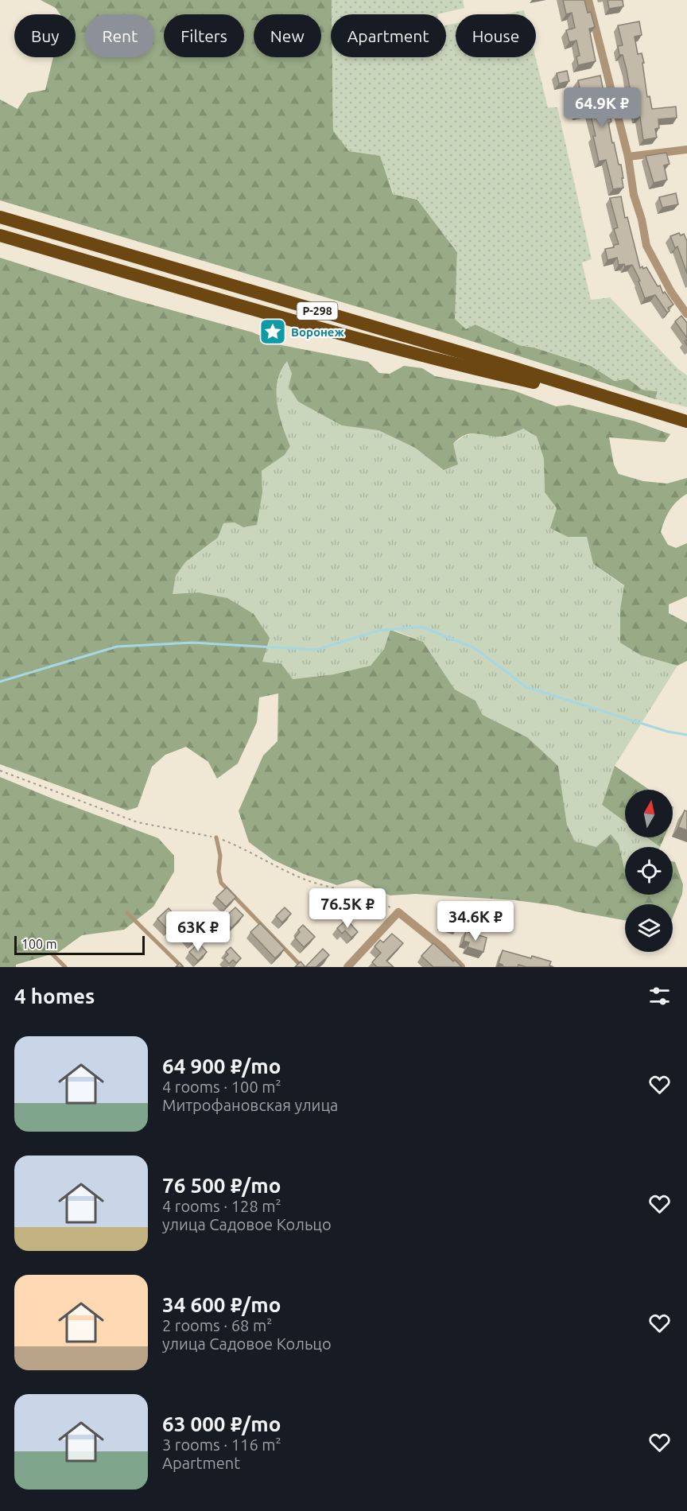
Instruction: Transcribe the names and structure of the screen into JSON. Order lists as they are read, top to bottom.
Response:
{
  "streets": {
    "highway": ["Р-298"]
  },
  "places": {
    "place": ["Воронеж"]
  },
  "scale_bar": "100 m",
  "north": "top",
  "page": {
    "chip": [
      "Buy",
      "Rent",
      "Filters",
      "New",
      "Apartment",
      "House"
    ],
    "price": [
      "64.9K ₽",
      "76.5K ₽",
      "34.6K ₽",
      "63K ₽"
    ],
    "scale": "100 m",
    "heading": "4 homes",
    "list": [
      {
        "name": "64 900 ₽/mo",
        "note": "4 rooms · 100 m² · Митрофановская улица"
      },
      {
        "name": "76 500 ₽/mo",
        "note": "4 rooms · 128 m² · улица Садовое Кольцо"
      },
      {
        "name": "34 600 ₽/mo",
        "note": "2 rooms · 68 m² · улица Садовое Кольцо"
      },
      {
        "name": "63 000 ₽/mo",
        "note": "3 rooms · 116 m² · Apartment"
      }
    ]
  }
}
